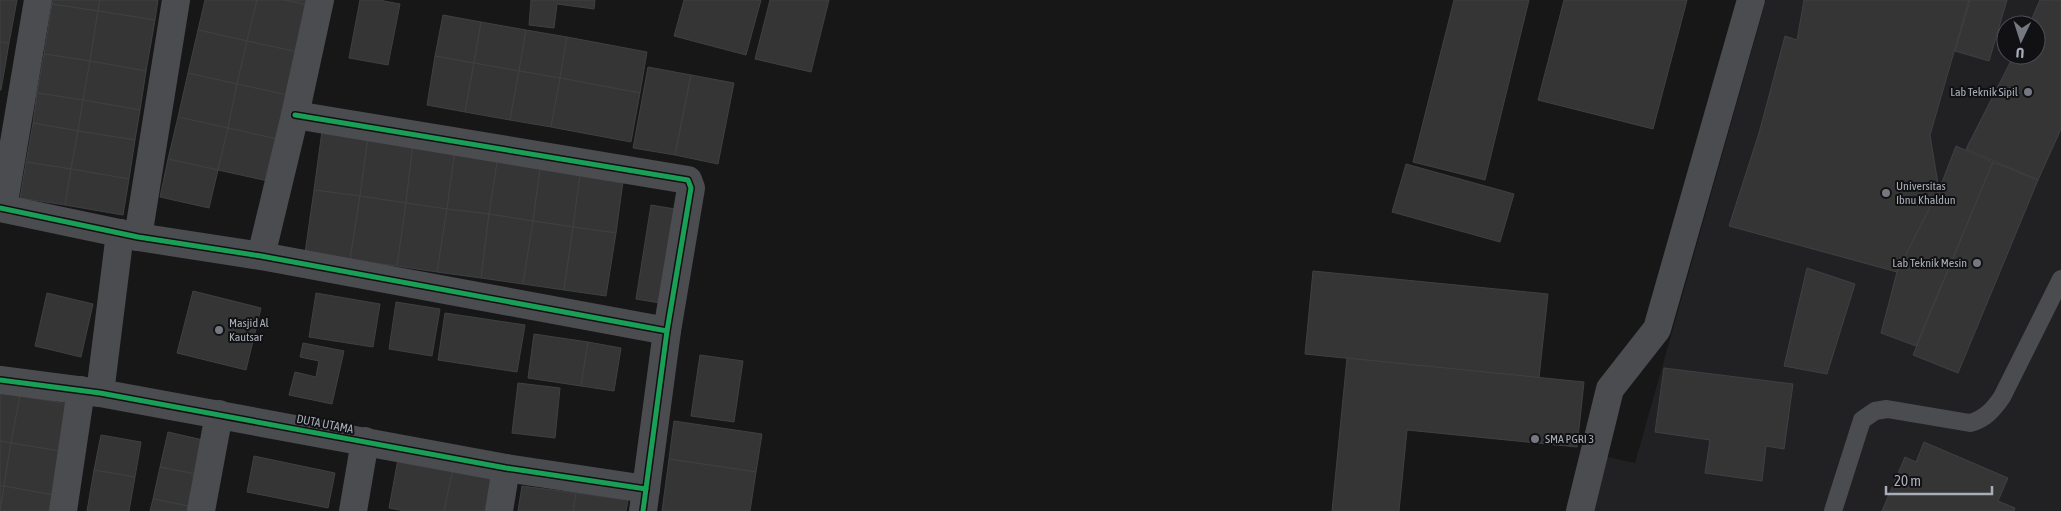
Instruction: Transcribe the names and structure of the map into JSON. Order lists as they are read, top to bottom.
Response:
{
  "streets": {
    "street": ["DUTA UTAMA"]
  },
  "places": [
    "Lab Teknik Sipil",
    "Universitas Ibnu Khaldun",
    "Lab Teknik Mesin",
    "Masjid Al Kautsar",
    "SMA PGRI 3"
  ],
  "scale_bar": "20 m",
  "north": "bottom"
}
